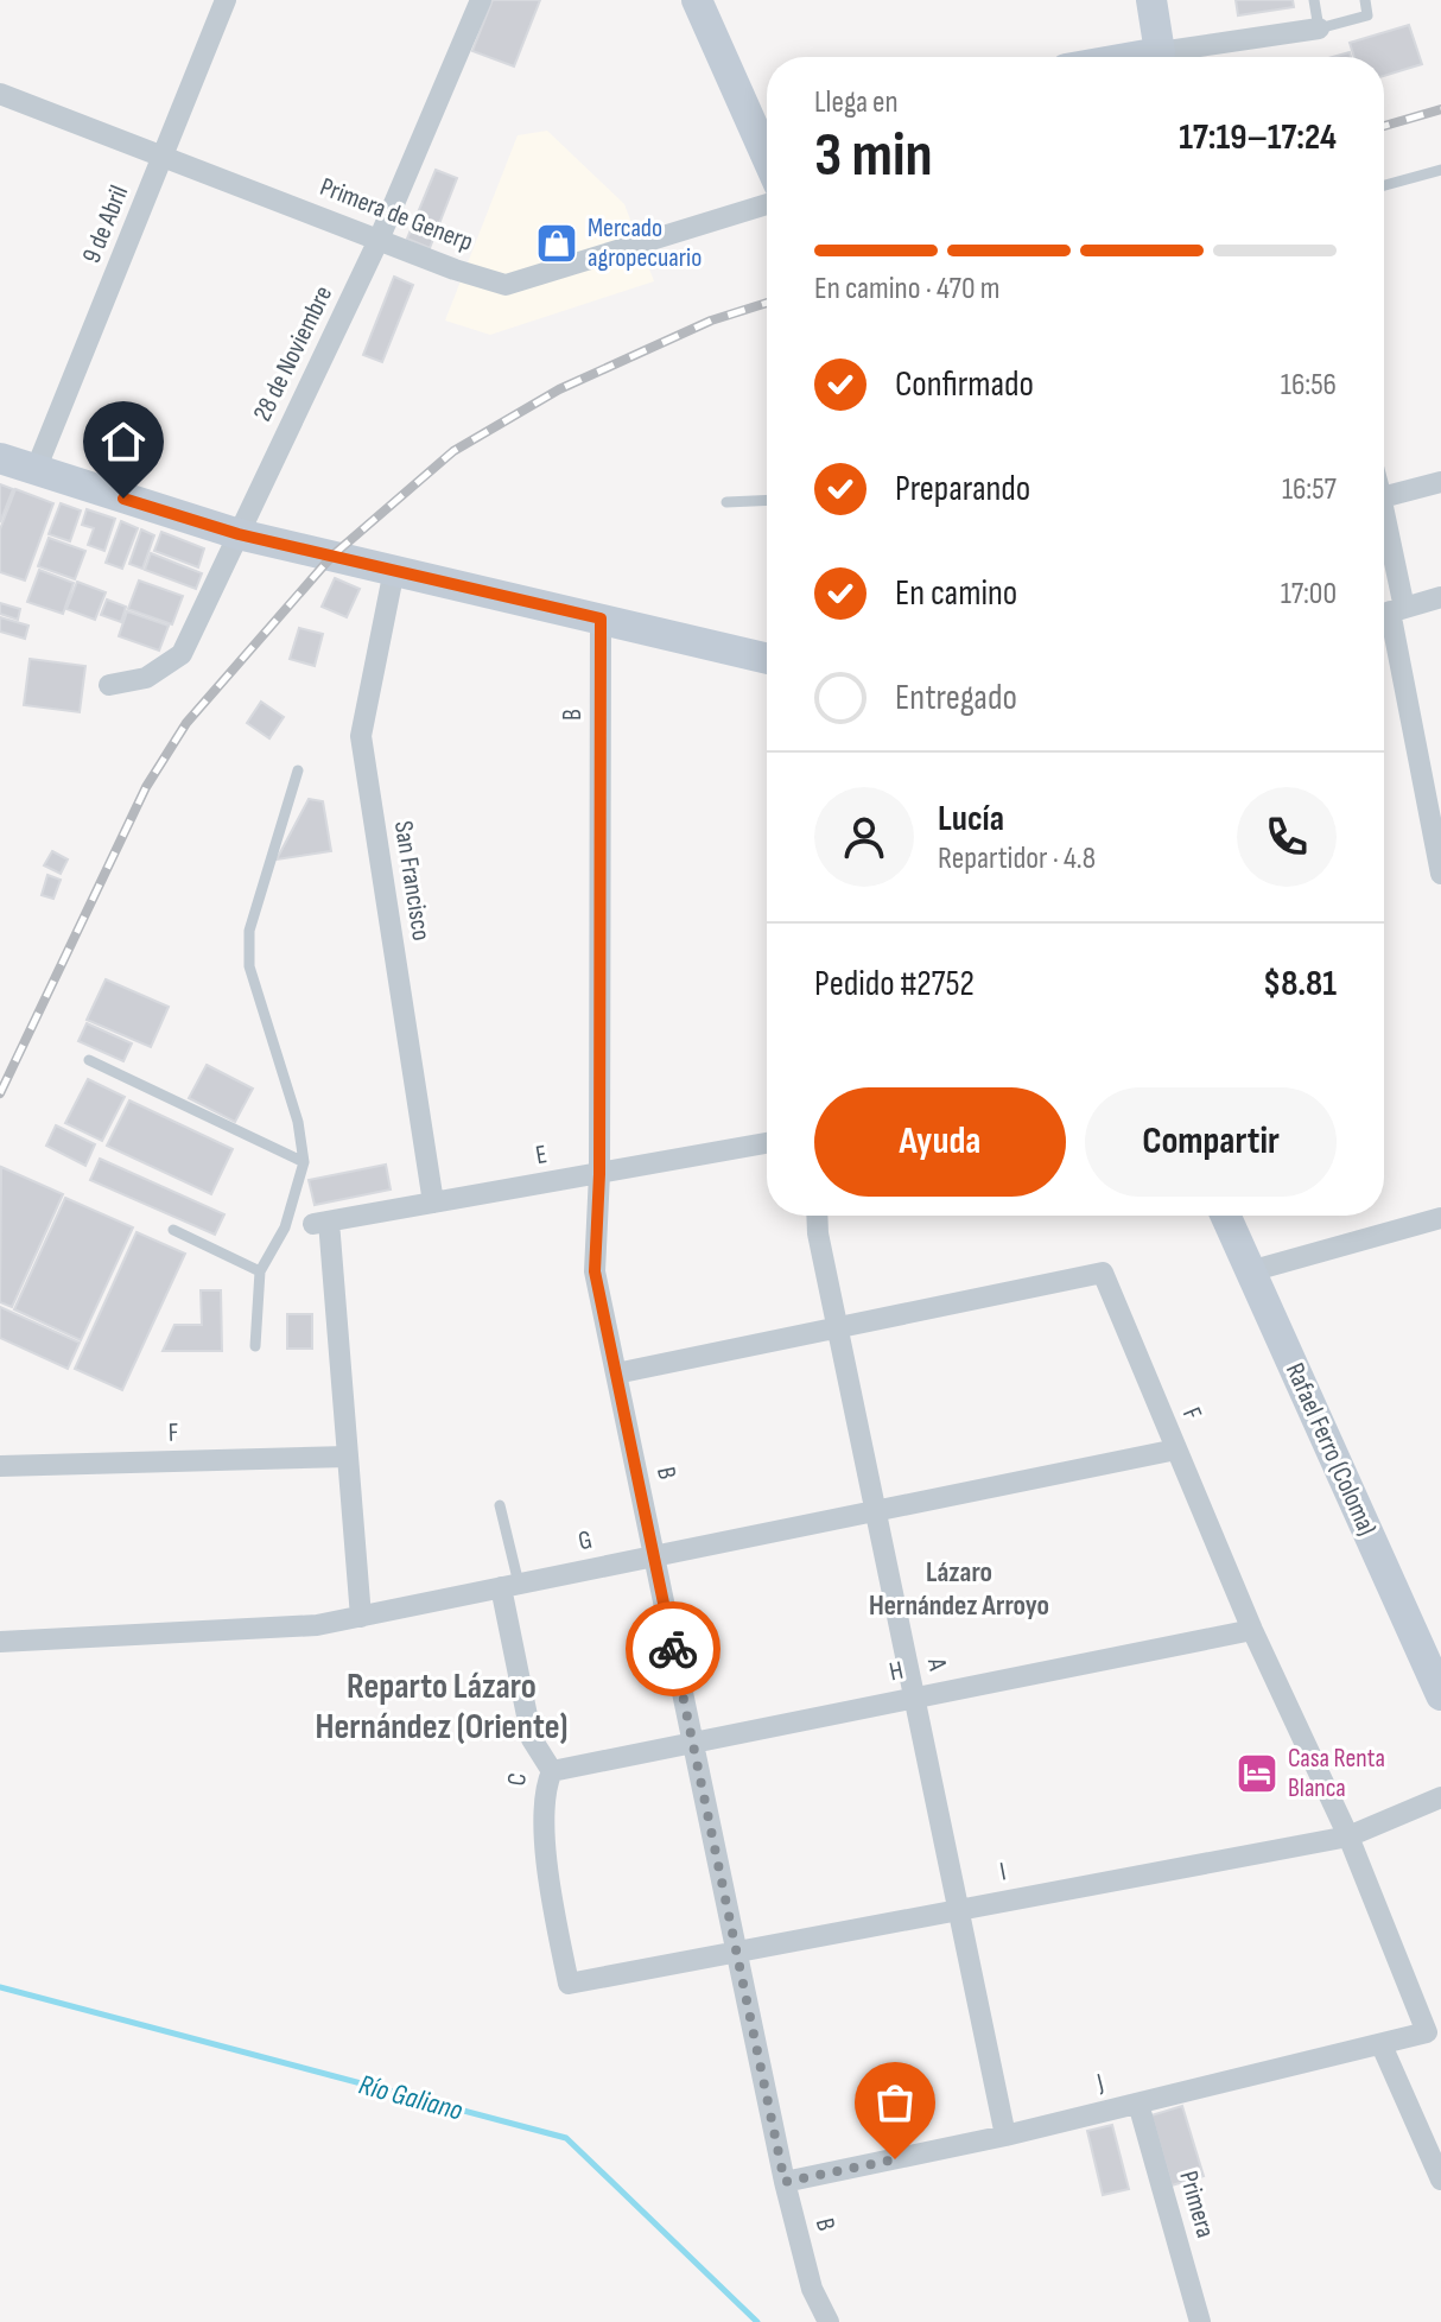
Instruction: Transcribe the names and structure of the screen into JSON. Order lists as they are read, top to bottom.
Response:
{
  "streets": {
    "main road": ["Rafael Ferro (Coloma)"],
    "street": [
      "Primera de Generp",
      "9 de Abril",
      "28 de Noviembre",
      "B",
      "San Francisco",
      "E",
      "F",
      "G",
      "A",
      "H",
      "C",
      "I",
      "J",
      "Primera"
    ]
  },
  "crossings": [
    ["Primera de Generp", "9 de Abril"],
    ["Primera de Generp", "28 de Noviembre"],
    ["B", "E"],
    ["B", "F"],
    ["B", "G"],
    ["B", "H"],
    ["B", "I"],
    ["B", "J"],
    ["San Francisco", "E"],
    ["F", "G"],
    ["F", "A"],
    ["F", "H"],
    ["F", "I"],
    ["F", "J"],
    ["G", "A"],
    ["G", "C"],
    ["A", "H"],
    ["A", "I"],
    ["A", "J"],
    ["H", "C"],
    ["C", "I"],
    ["J", "Primera"]
  ],
  "districts": ["Lázaro Hernández Arroyo", "Reparto Lázaro Hernández (Oriente)"],
  "water": ["Río Galiano"],
  "places": {
    "shop": ["Mercado agropecuario"],
    "hotel": ["Casa Renta Blanca"]
  },
  "page": {
    "heading": ["3 min", "Llega en", "17:19–17:24"],
    "panel": [
      "Lucía",
      "Repartidor · 4.8",
      "Pedido #2752",
      "$8.81"
    ],
    "bar": "En camino · 470 m",
    "list": [
      ["Confirmado", "16:56"],
      ["Preparando", "16:57"],
      ["En camino", "17:00"],
      "Entregado"
    ],
    "buttons": ["Ayuda", "Compartir"]
  }
}
